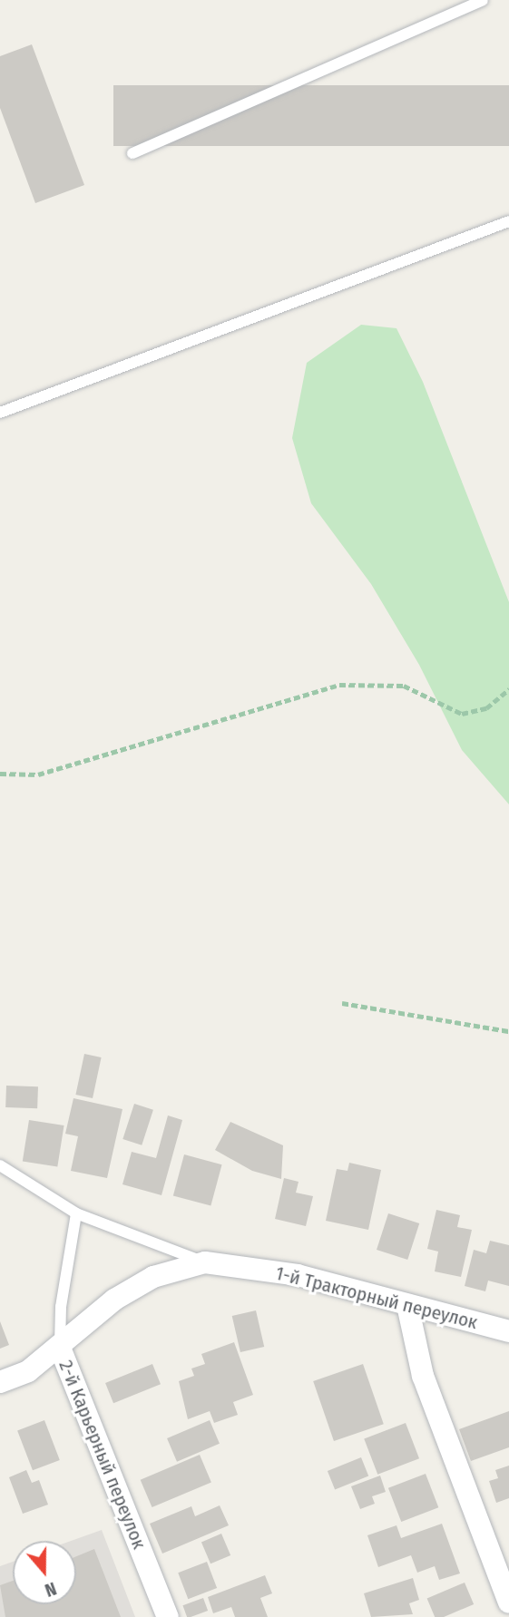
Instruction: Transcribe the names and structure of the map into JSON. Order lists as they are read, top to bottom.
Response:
{
  "streets": {
    "street": ["1-й Тракторный переулок", "2-й Карьерный переулок"]
  },
  "crossings": [
    ["1-й Тракторный переулок", "2-й Карьерный переулок"]
  ],
  "north": "bottom"
}
